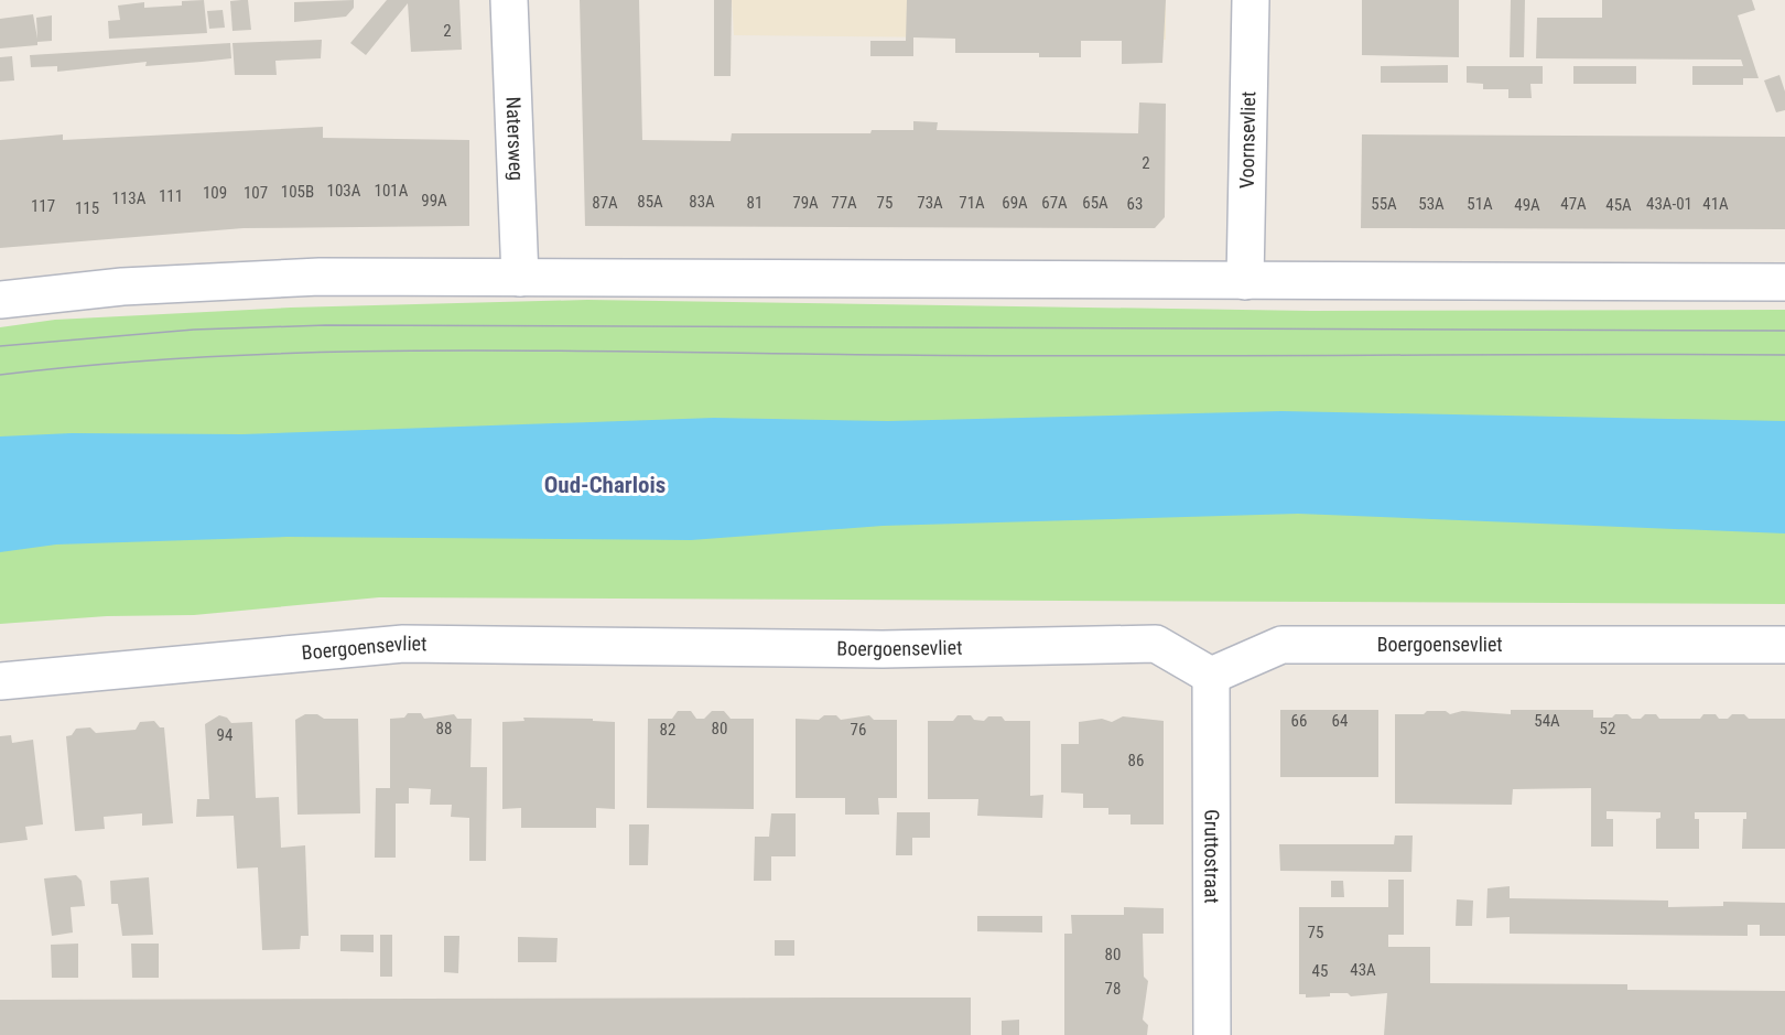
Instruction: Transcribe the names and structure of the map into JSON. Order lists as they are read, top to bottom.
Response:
{
  "streets": {
    "street": [
      "Natersweg",
      "Voornsevliet",
      "Boergoensevliet",
      "Gruttostraat"
    ]
  },
  "crossings": [
    ["Boergoensevliet", "Gruttostraat"]
  ],
  "districts": ["Oud-Charlois"],
  "house_numbers": [
    "2",
    "2",
    "103A",
    "101A",
    "105B",
    "109",
    "107",
    "111",
    "113A",
    "99A",
    "85A",
    "83A",
    "87A",
    "81",
    "79A",
    "77A",
    "75",
    "73A",
    "71A",
    "69A",
    "67A",
    "65A",
    "63",
    "55A",
    "53A",
    "51A",
    "47A",
    "43A-01",
    "41A",
    "49A",
    "45A",
    "117",
    "115",
    "66",
    "64",
    "54A",
    "88",
    "80",
    "52",
    "82",
    "76",
    "94",
    "86",
    "75",
    "80",
    "43A",
    "45",
    "78"
  ]
}
